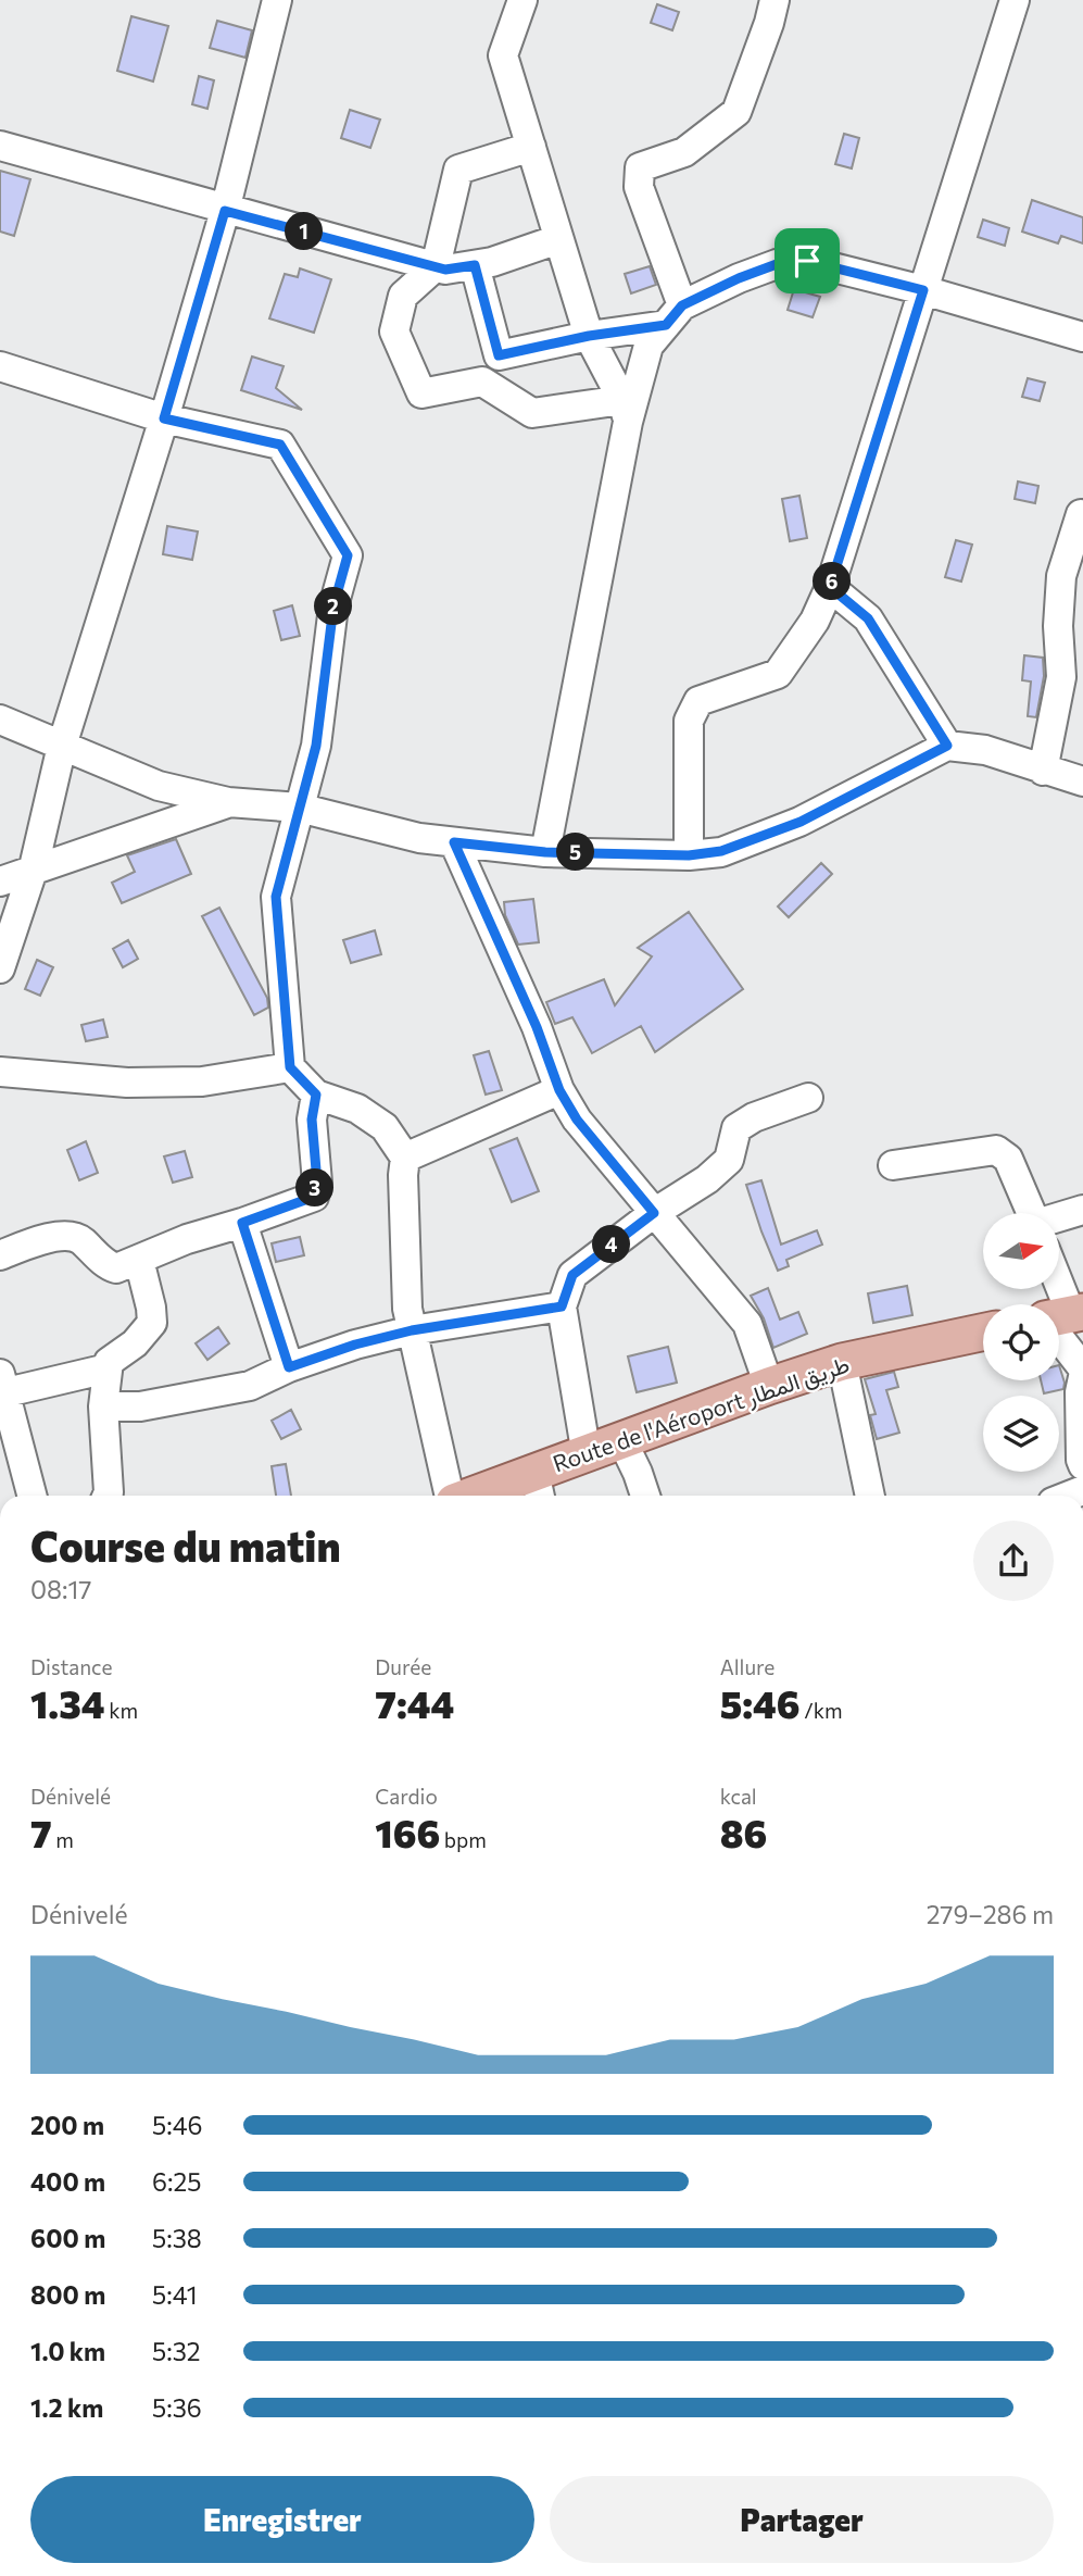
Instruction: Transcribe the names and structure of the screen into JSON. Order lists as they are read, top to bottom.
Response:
{
  "streets": {
    "main road": ["Route de l'Aéroport طريق المطار"]
  },
  "north": "right",
  "page": {
    "pins": [
      "1",
      "6",
      "2",
      "5",
      "3",
      "4"
    ],
    "heading": ["Course du matin", "08:17"],
    "stats": [
      ["Distance", "1.34 km"],
      ["Durée", "7:44"],
      ["Allure", "5:46 /km"],
      ["Dénivelé", "7 m"],
      ["Cardio", "166 bpm"],
      ["kcal", "86"]
    ],
    "chart": ["Dénivelé", "279–286 m"],
    "list": [
      {
        "name": "200 m",
        "note": "5:46"
      },
      {
        "name": "400 m",
        "note": "6:25"
      },
      {
        "name": "600 m",
        "note": "5:38"
      },
      {
        "name": "800 m",
        "note": "5:41"
      },
      {
        "name": "1.0 km",
        "note": "5:32"
      },
      {
        "name": "1.2 km",
        "note": "5:36"
      }
    ],
    "buttons": ["Enregistrer", "Partager"]
  }
}
